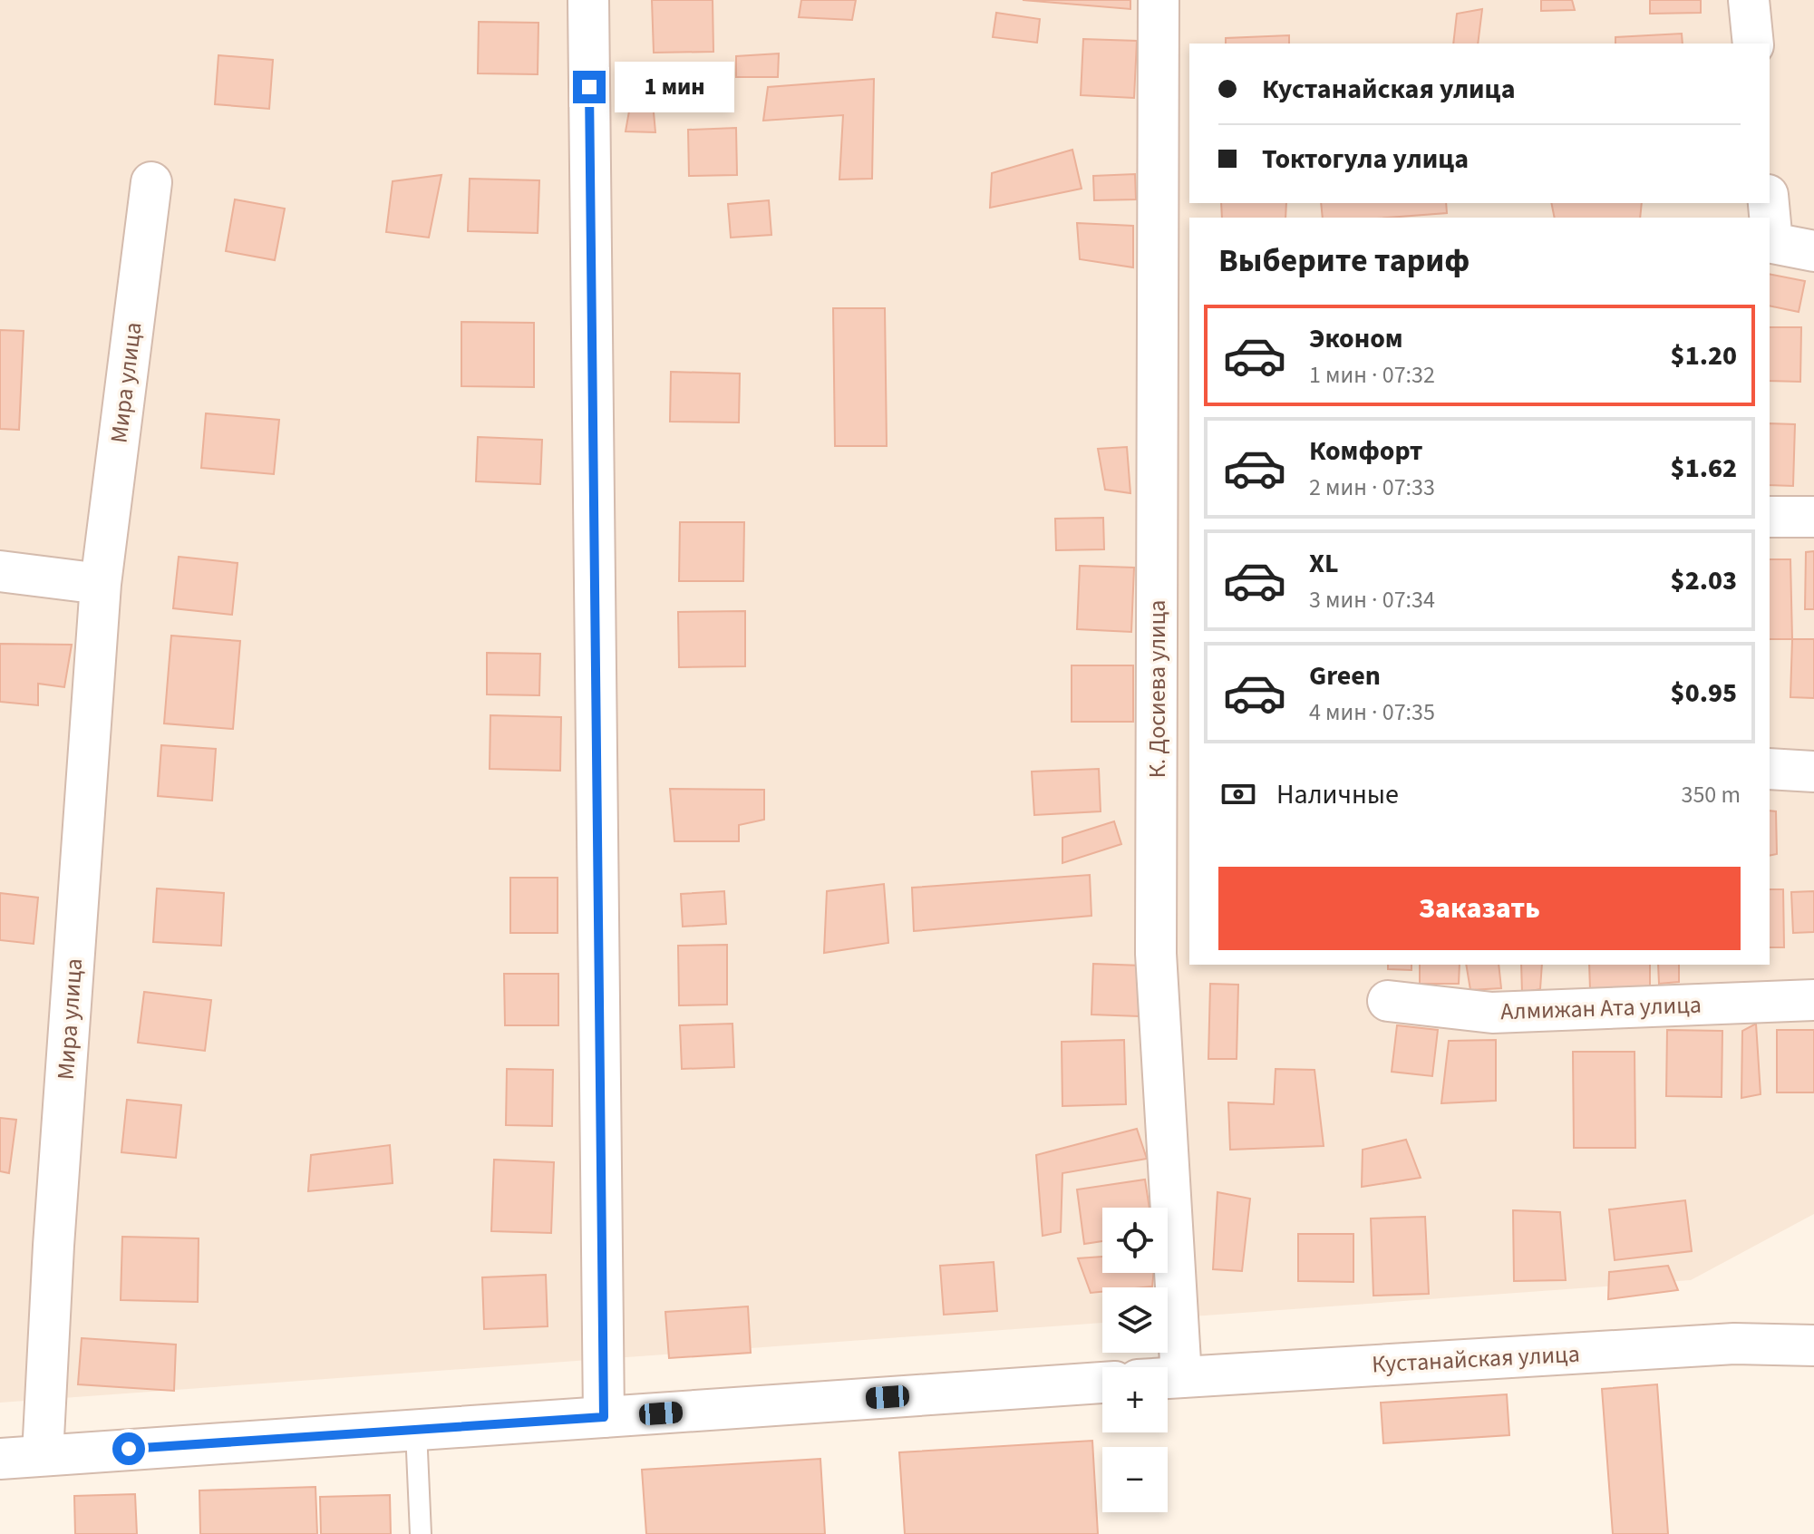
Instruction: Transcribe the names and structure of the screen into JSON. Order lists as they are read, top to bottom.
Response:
{
  "streets": {
    "street": [
      "Мира улица",
      "К. Досиева улица",
      "Алмижан Ата улица",
      "Кустанайская улица"
    ]
  },
  "crossings": [
    ["К. Досиева улица", "Кустанайская улица"]
  ],
  "page": {
    "banner": ["Кустанайская улица", "Токтогула улица"],
    "bubble": "1 мин",
    "heading": "Выберите тариф",
    "list": [
      {
        "name": "Эконом",
        "note": "1 мин · 07:32",
        "value": "$1.20"
      },
      {
        "name": "Комфорт",
        "note": "2 мин · 07:33",
        "value": "$1.62"
      },
      {
        "name": "XL",
        "note": "3 мин · 07:34",
        "value": "$2.03"
      },
      {
        "name": "Green",
        "note": "4 мин · 07:35",
        "value": "$0.95"
      }
    ],
    "pay": ["Наличные", "350 m"],
    "buttons": "Заказать",
    "map_buttons": ["+", "−"]
  }
}
